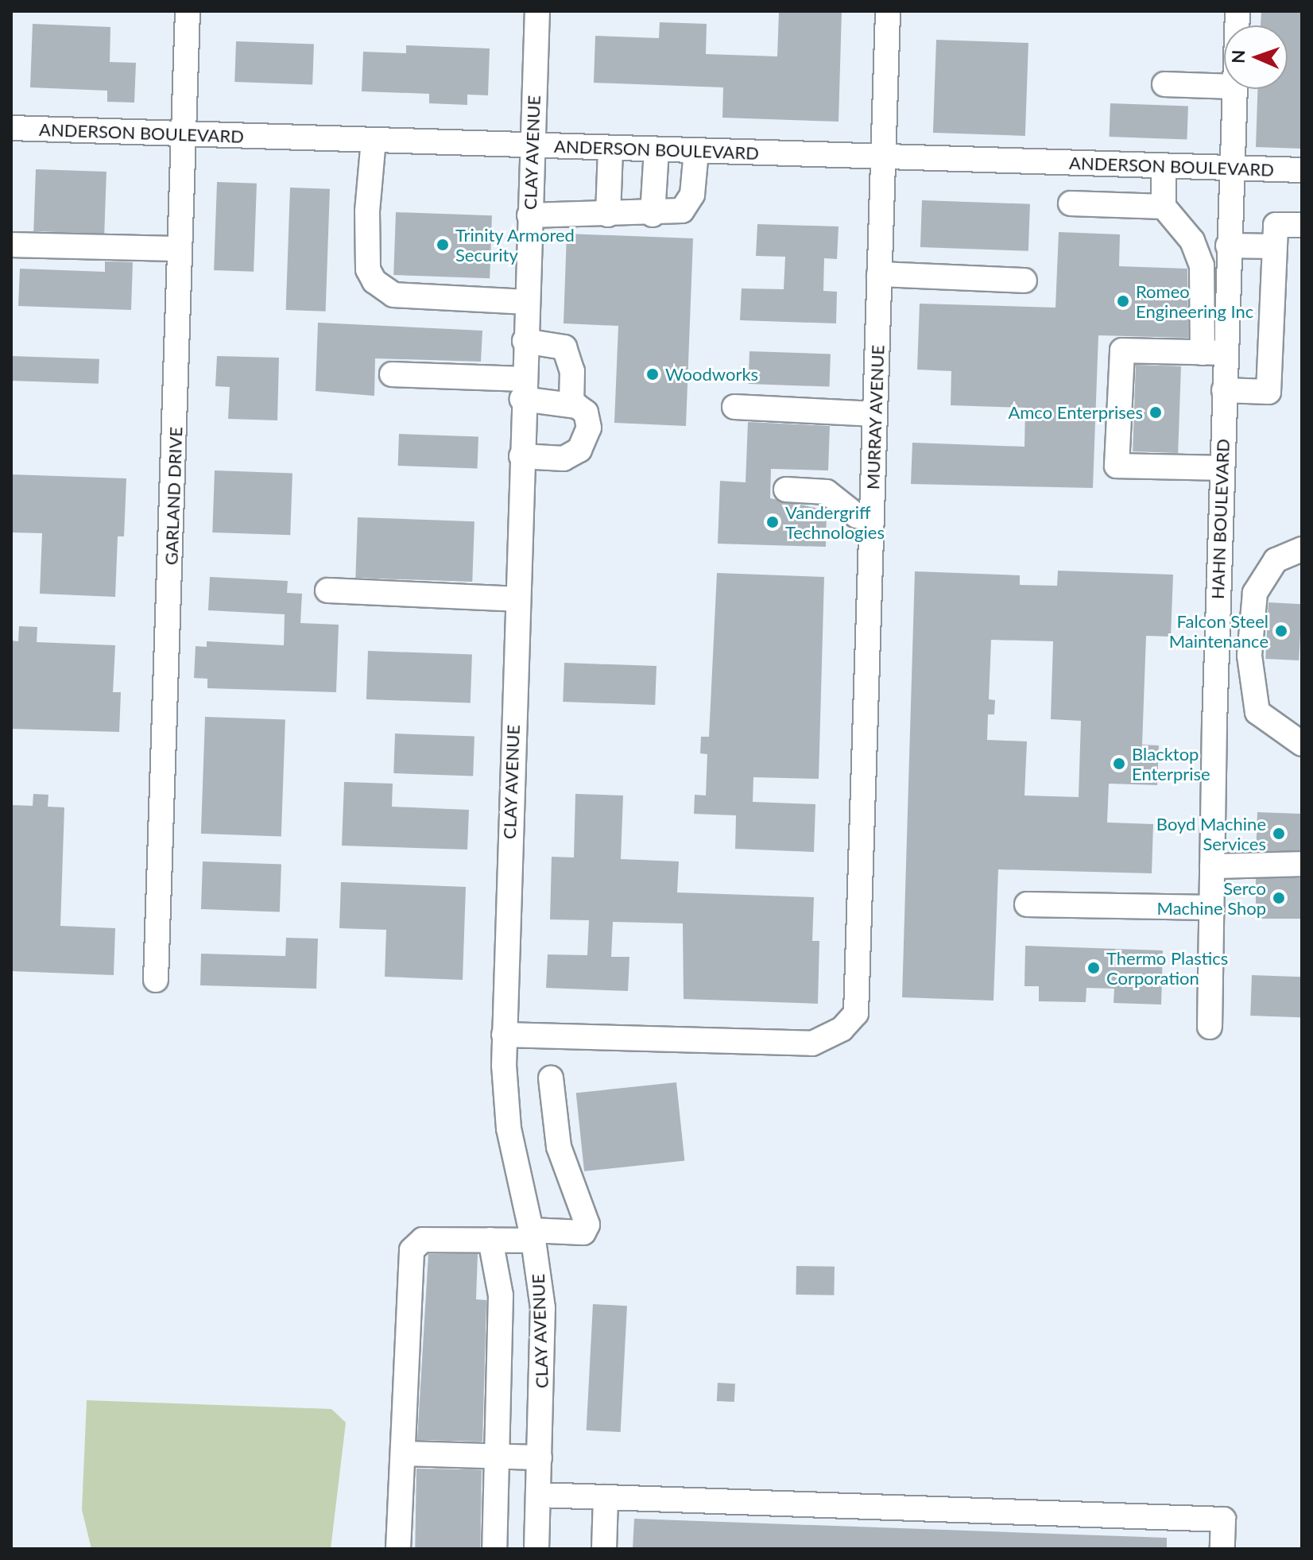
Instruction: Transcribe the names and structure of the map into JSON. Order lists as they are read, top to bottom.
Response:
{
  "streets": {
    "street": [
      "ANDERSON BOULEVARD",
      "CLAY AVENUE",
      "MURRAY AVENUE",
      "GARLAND DRIVE",
      "HAHN BOULEVARD"
    ]
  },
  "crossings": [
    ["ANDERSON BOULEVARD", "CLAY AVENUE"],
    ["ANDERSON BOULEVARD", "MURRAY AVENUE"],
    ["ANDERSON BOULEVARD", "GARLAND DRIVE"],
    ["ANDERSON BOULEVARD", "HAHN BOULEVARD"],
    ["CLAY AVENUE", "MURRAY AVENUE"]
  ],
  "places": [
    "Trinity Armored Security",
    "Romeo Engineering Inc",
    "Woodworks",
    "Amco Enterprises",
    "Vandergriff Technologies",
    "Falcon Steel Maintenance",
    "Blacktop Enterprise",
    "Boyd Machine Services",
    "Serco Machine Shop",
    "Thermo Plastics Corporation"
  ],
  "north": "left"
}
